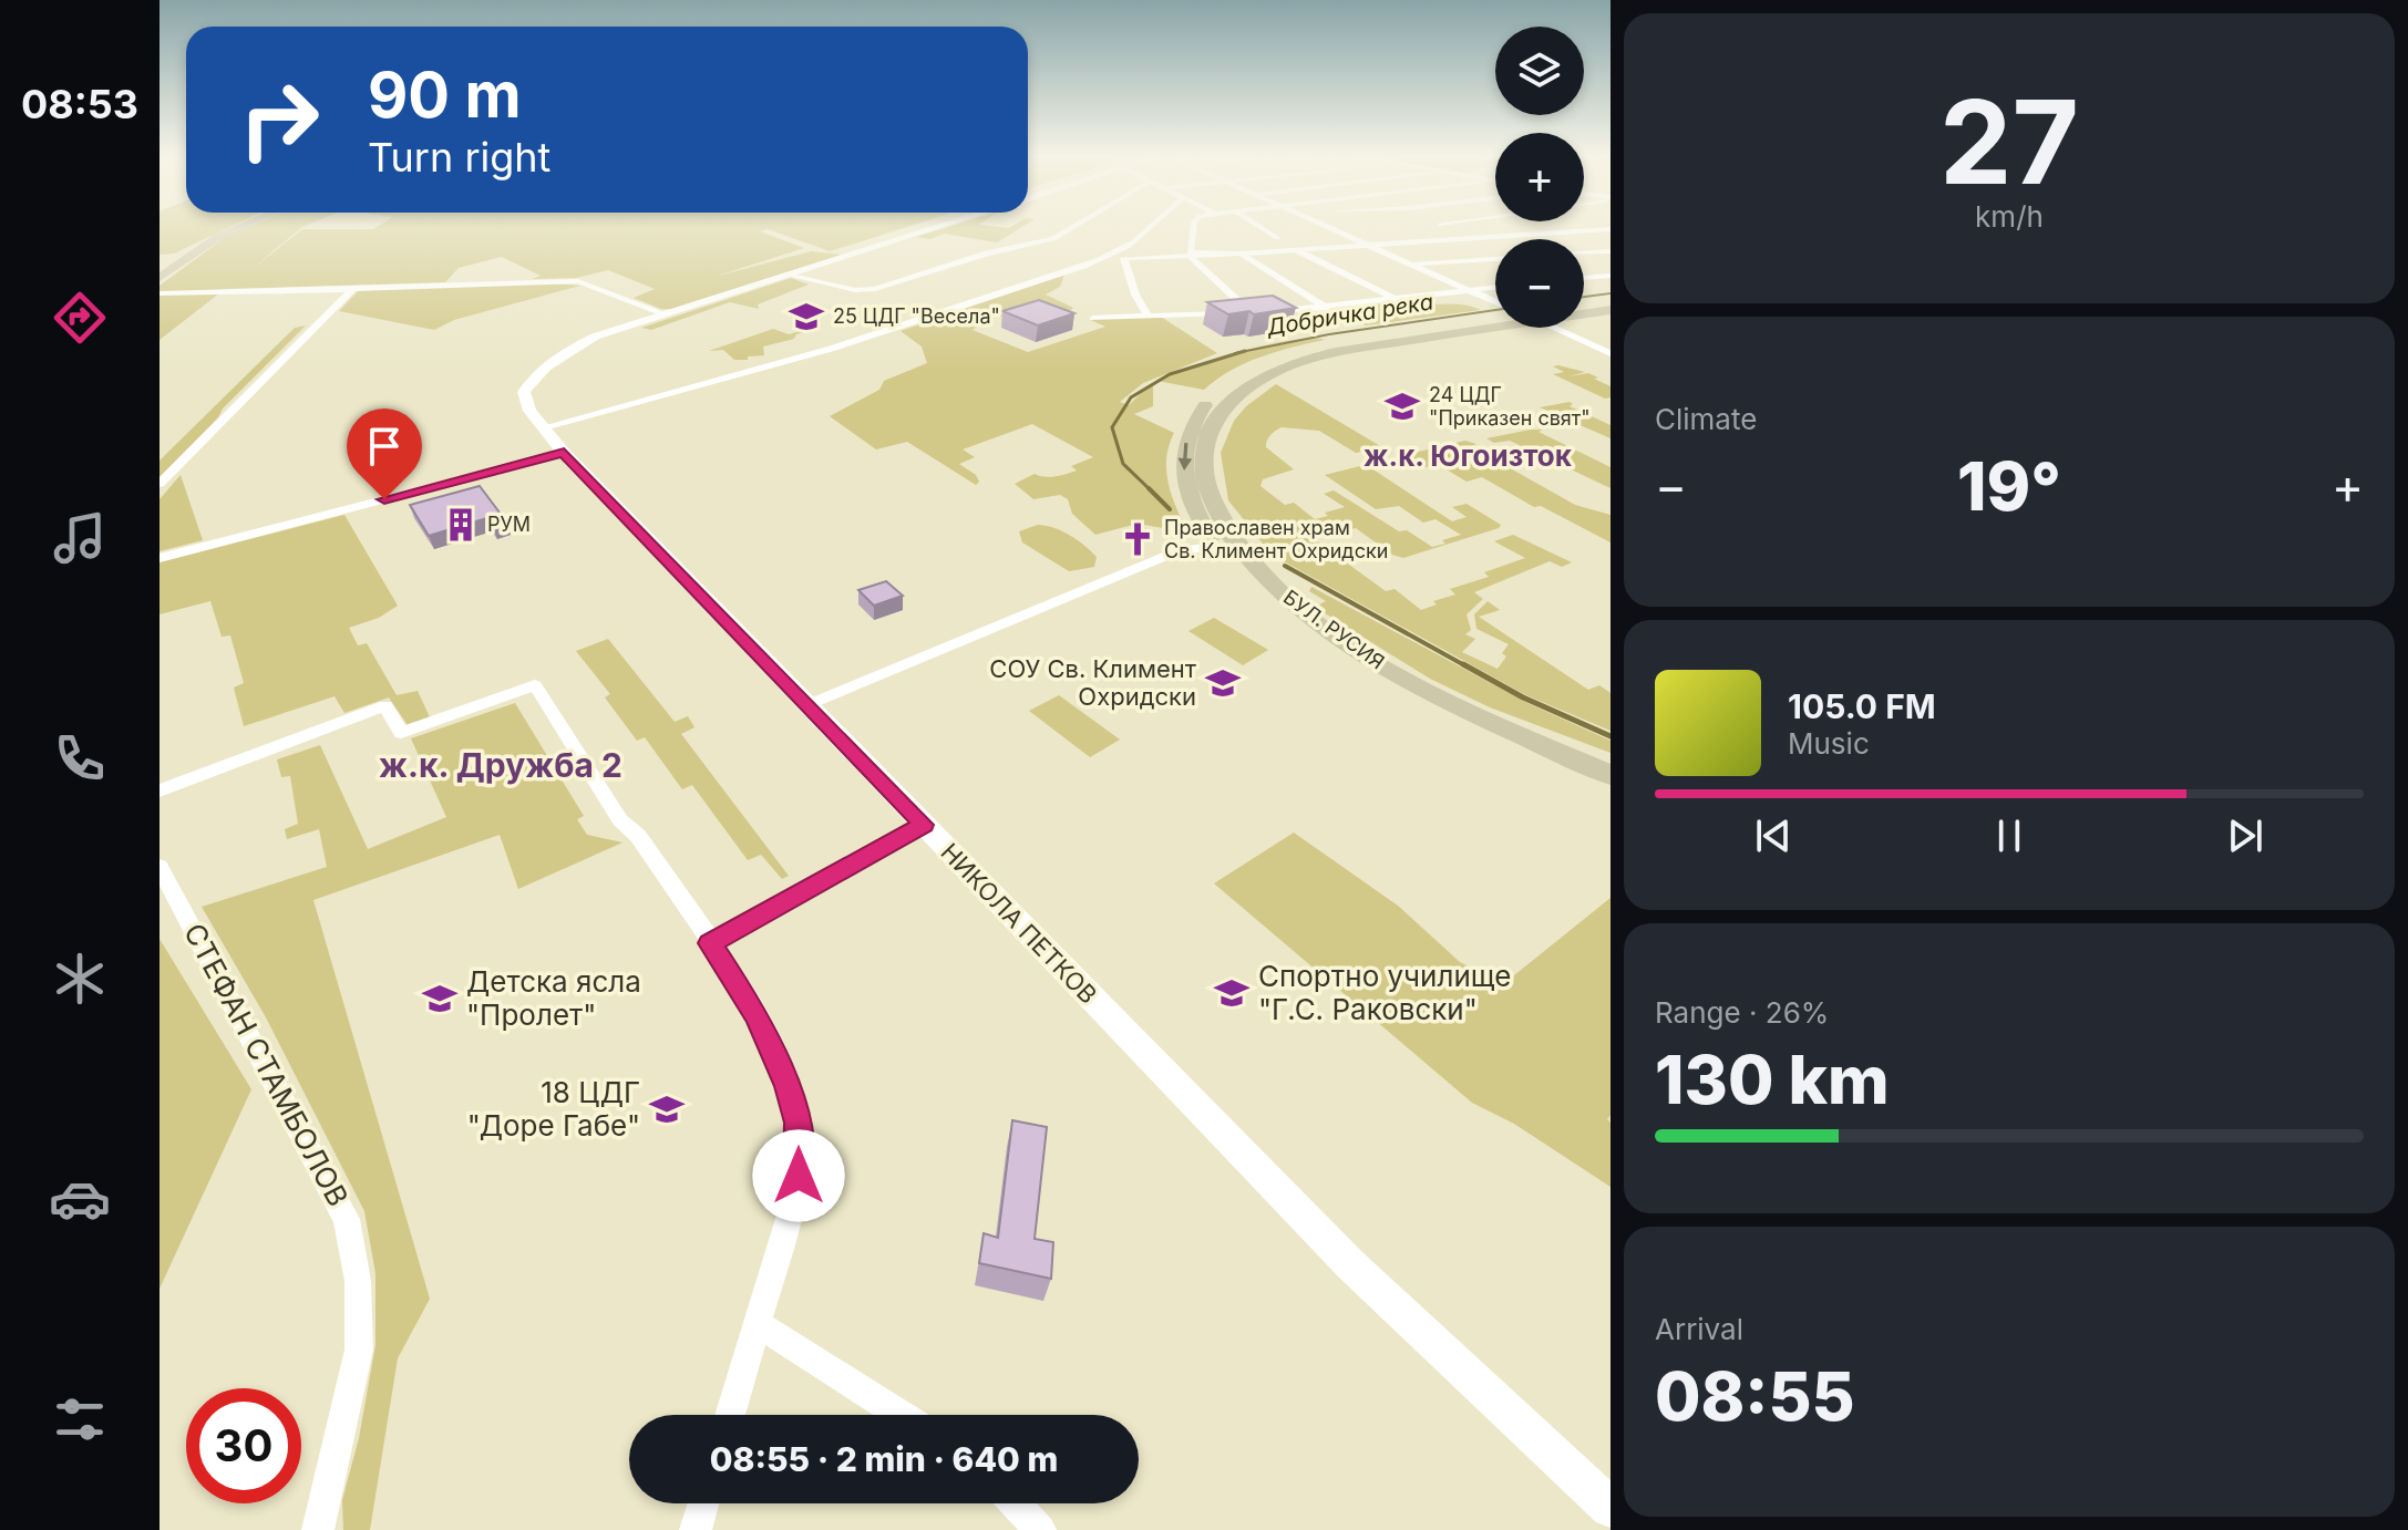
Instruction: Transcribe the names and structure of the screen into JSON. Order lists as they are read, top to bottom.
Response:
{
  "streets": {
    "main road": ["БУЛ. РУСИЯ"],
    "street": ["НИКОЛА ПЕТКОВ", "СТЕФАН СТАМБОЛОВ"]
  },
  "districts": ["ж.к. Югоизток", "ж.к. Дружба 2"],
  "water": ["Добричка река"],
  "places": {
    "school or university": [
      "25 ЦДГ \"Весела\"",
      "24 ЦДГ \"Приказен свят\"",
      "СОУ Св. Климент Охридски",
      "Спортно училище \"Г.С. Раковски\"",
      "Детска ясла \"Пролет\"",
      "18 ЦДГ \"Доре Габе\""
    ],
    "building": ["РУМ"],
    "church": ["Православен храм Св. Климент Охридски"]
  },
  "page": {
    "tabs": "08:53",
    "tile": [
      ["27", "km/h"],
      "Climate",
      ["Range · 26%", "130 km"],
      ["Arrival", "08:55"]
    ],
    "map_buttons": ["+", "−"],
    "turn": ["90 m", "Turn right"],
    "heat": ["−", "19°", "+"],
    "song": ["105.0 FM", "Music"],
    "limit": "30",
    "trip": "08:55 · 2 min · 640 m"
  }
}
